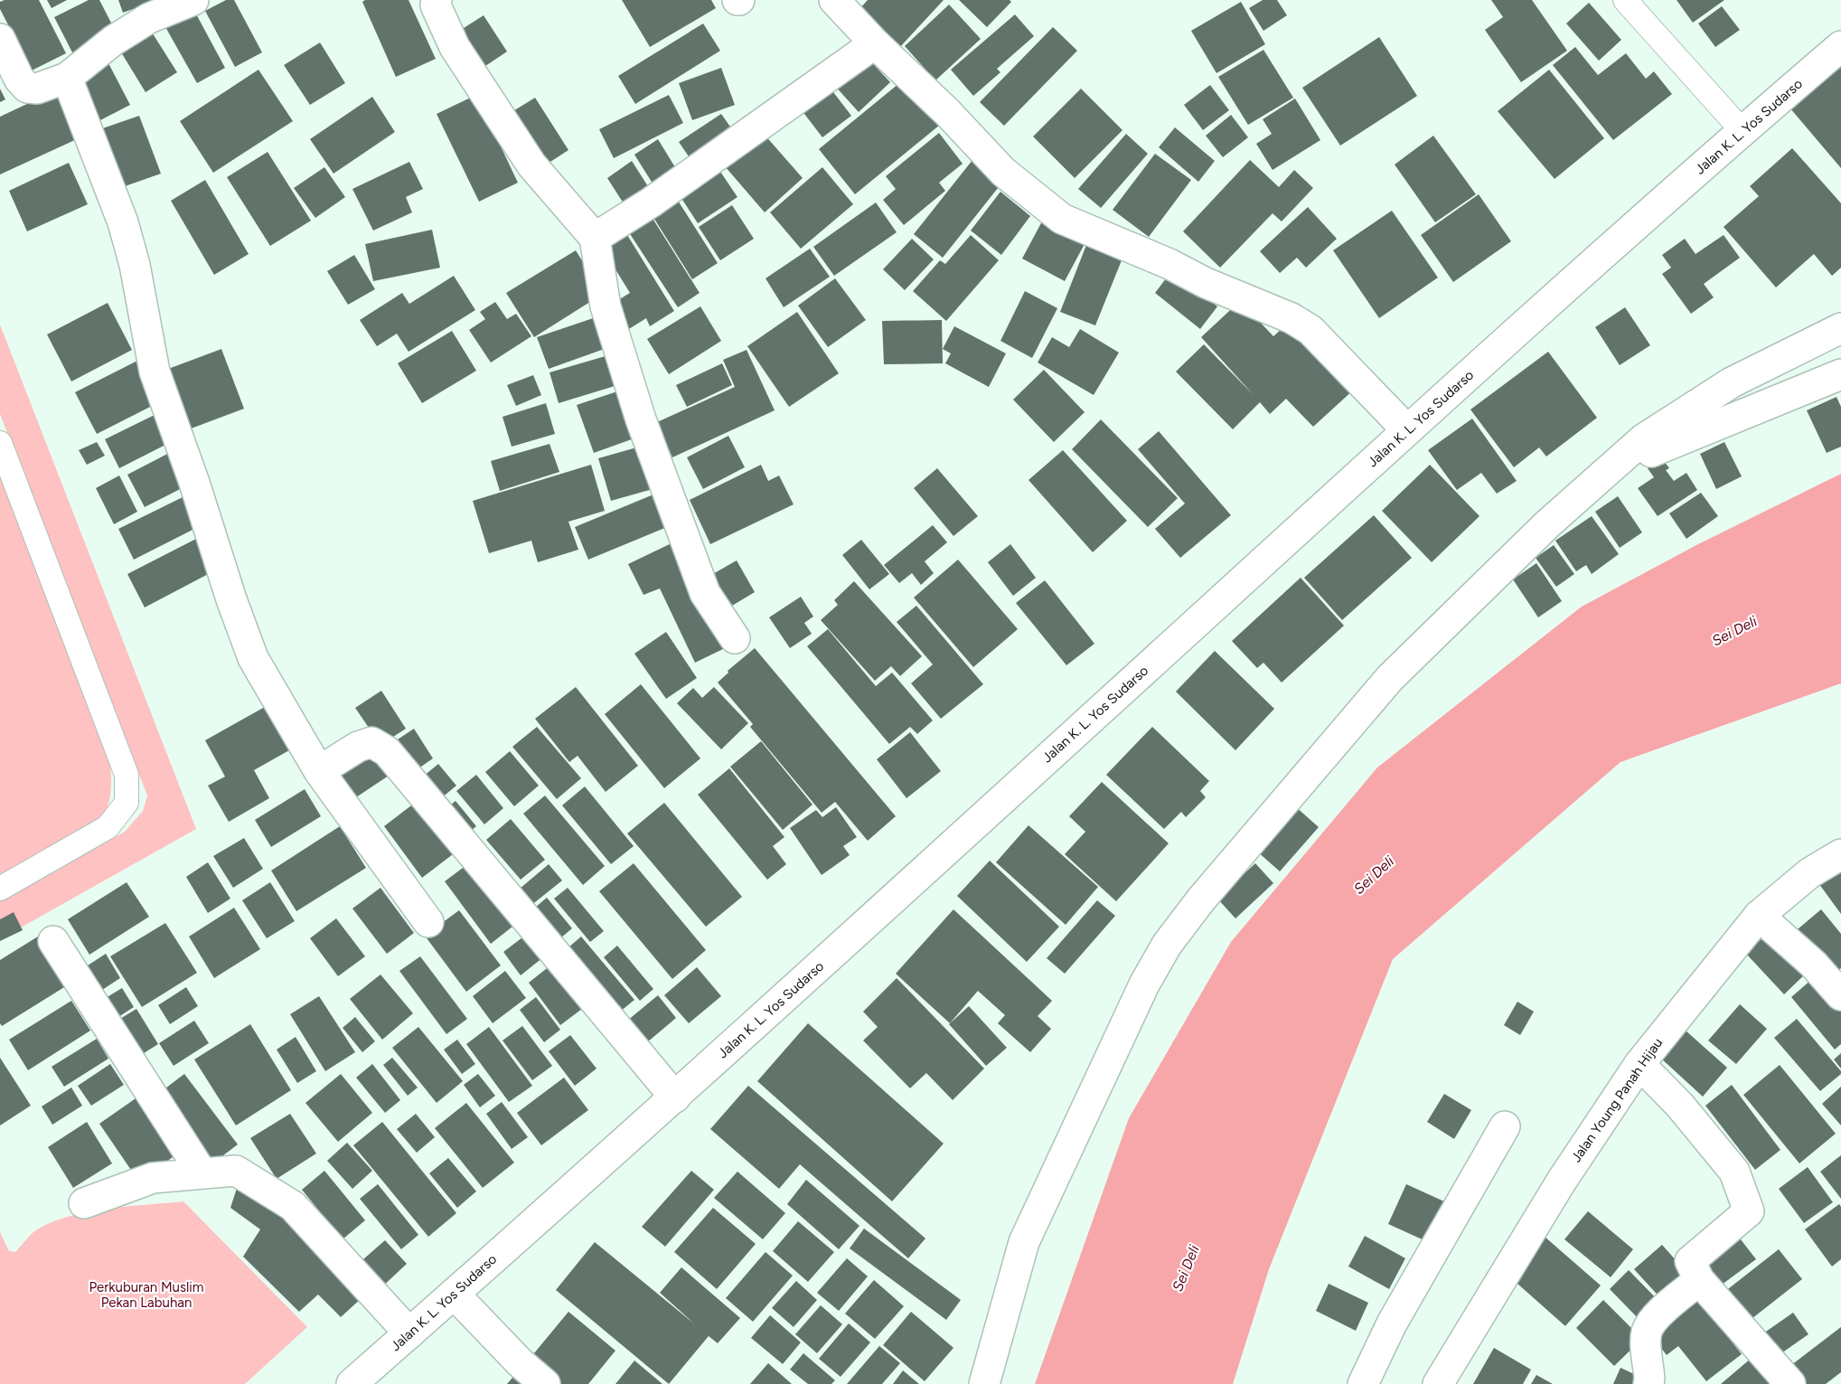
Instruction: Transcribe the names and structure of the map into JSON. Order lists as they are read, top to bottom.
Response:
{
  "streets": {
    "main road": ["Jalan K. L. Yos Sudarso", "Jalan Young Panah Hijau"]
  },
  "water": ["Sei Deli"],
  "parks": ["Perkuburan Muslim Pekan Labuhan"]
}
